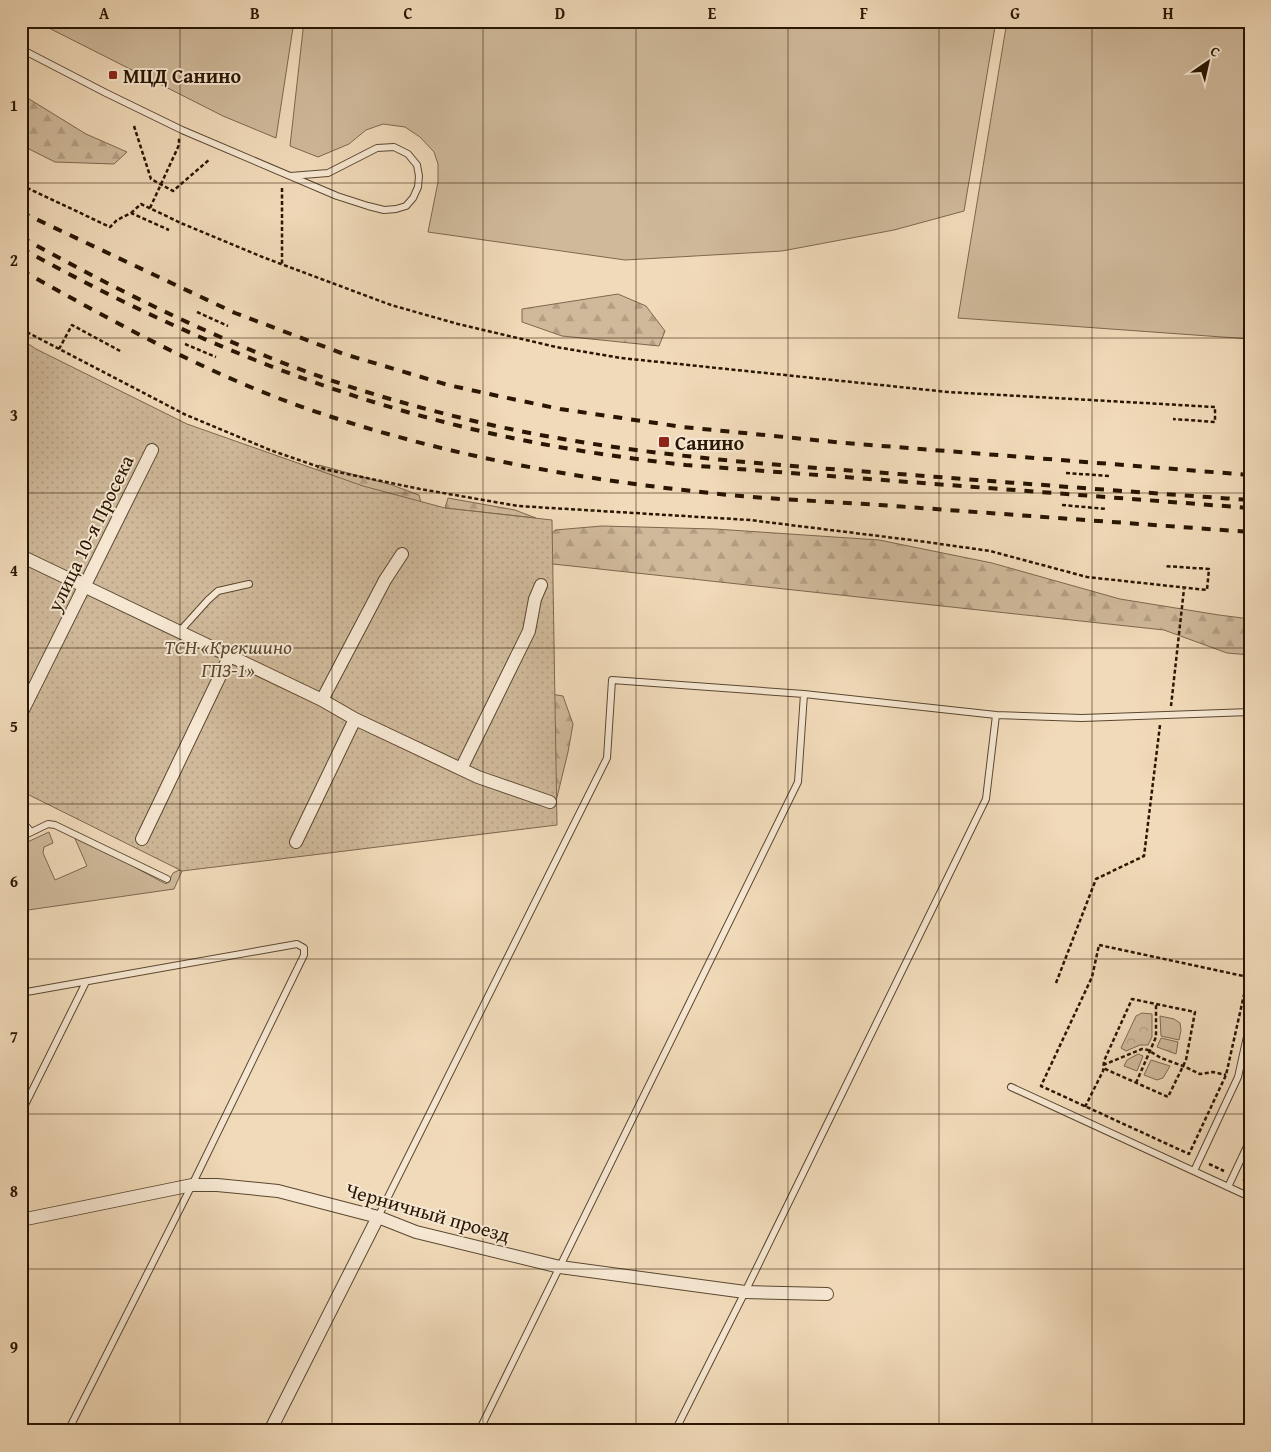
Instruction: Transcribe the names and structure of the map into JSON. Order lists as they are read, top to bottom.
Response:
{
  "streets": {
    "street": ["улица 10-я Просека", "Черничный проезд"]
  },
  "parks": ["ТСН «Крекшино ГПЗ-1»"],
  "places": {
    "transit": ["МЦД Санино", "Санино"]
  },
  "north": "top right",
  "grid": {
    "columns": [
      "A",
      "B",
      "C",
      "D",
      "E",
      "F",
      "G",
      "H"
    ],
    "rows": [
      "1",
      "2",
      "3",
      "4",
      "5",
      "6",
      "7",
      "8",
      "9"
    ]
  }
}
